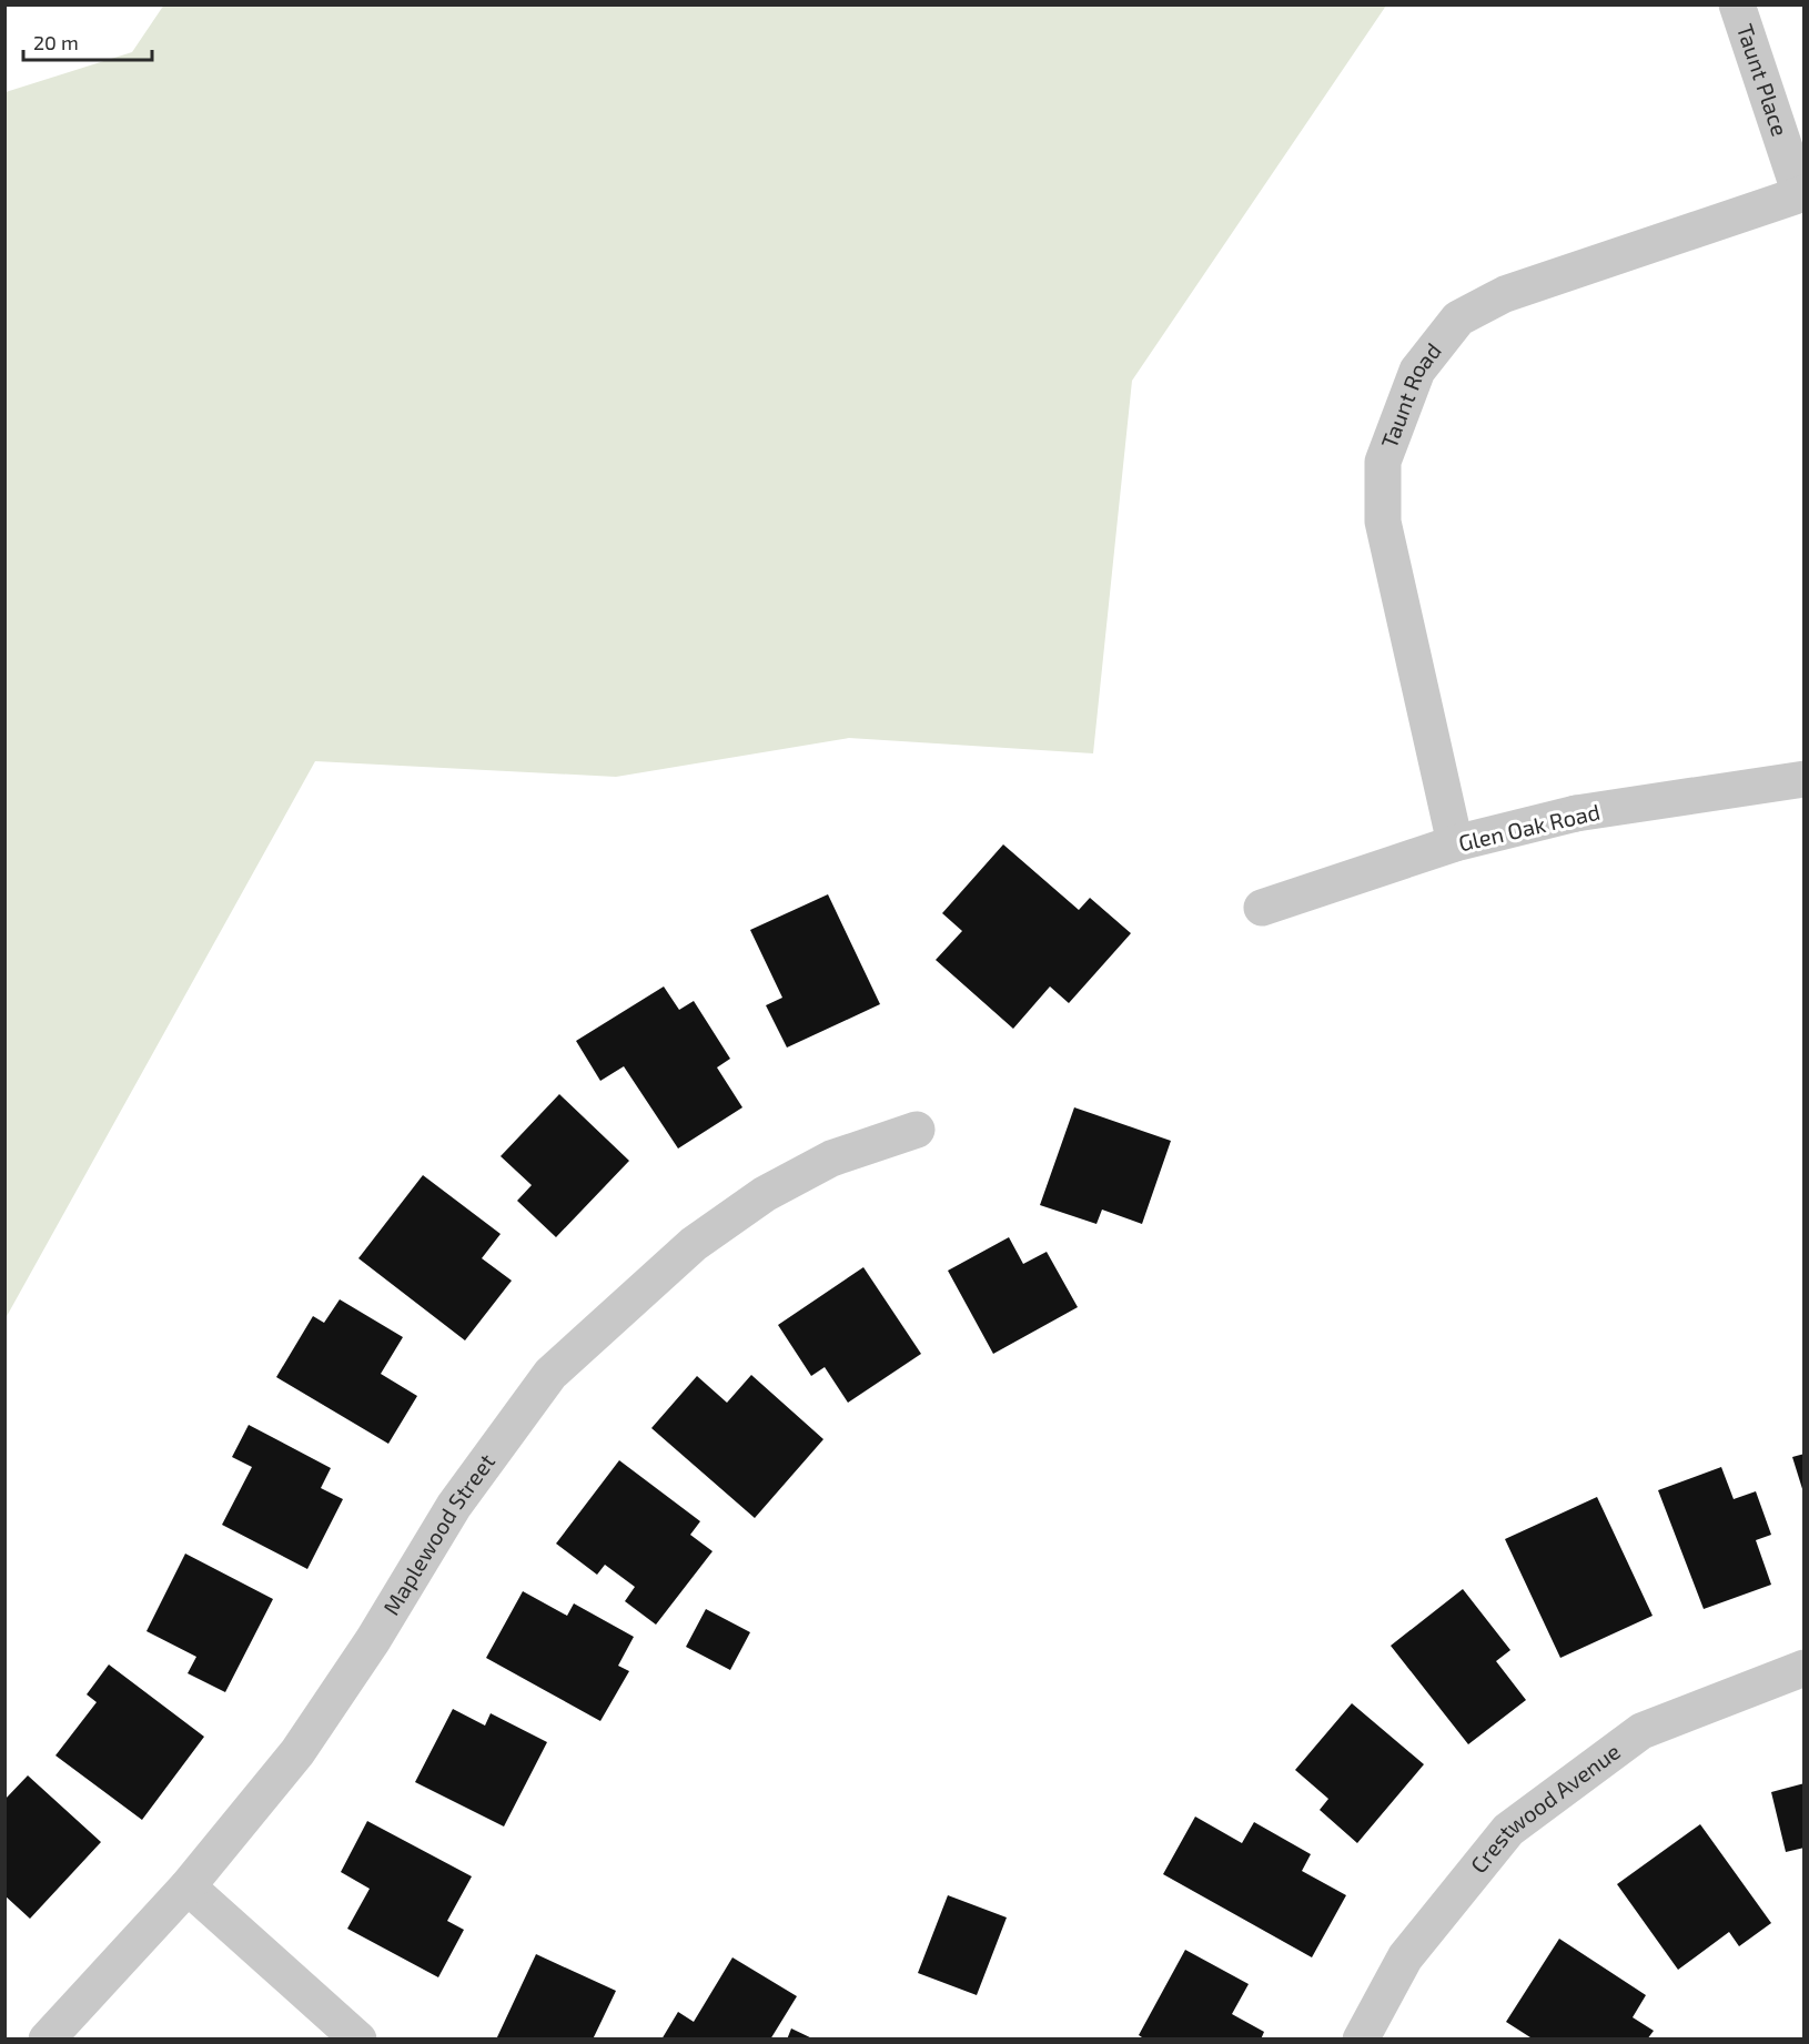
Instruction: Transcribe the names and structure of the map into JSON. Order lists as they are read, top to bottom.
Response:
{
  "streets": {
    "street": [
      "Taunt Place",
      "Taunt Road",
      "Glen Oak Road",
      "Maplewood Street",
      "Crestwood Avenue"
    ]
  },
  "crossings": [
    ["Taunt Place", "Taunt Road"],
    ["Taunt Road", "Glen Oak Road"]
  ],
  "scale_bar": "20 m"
}
